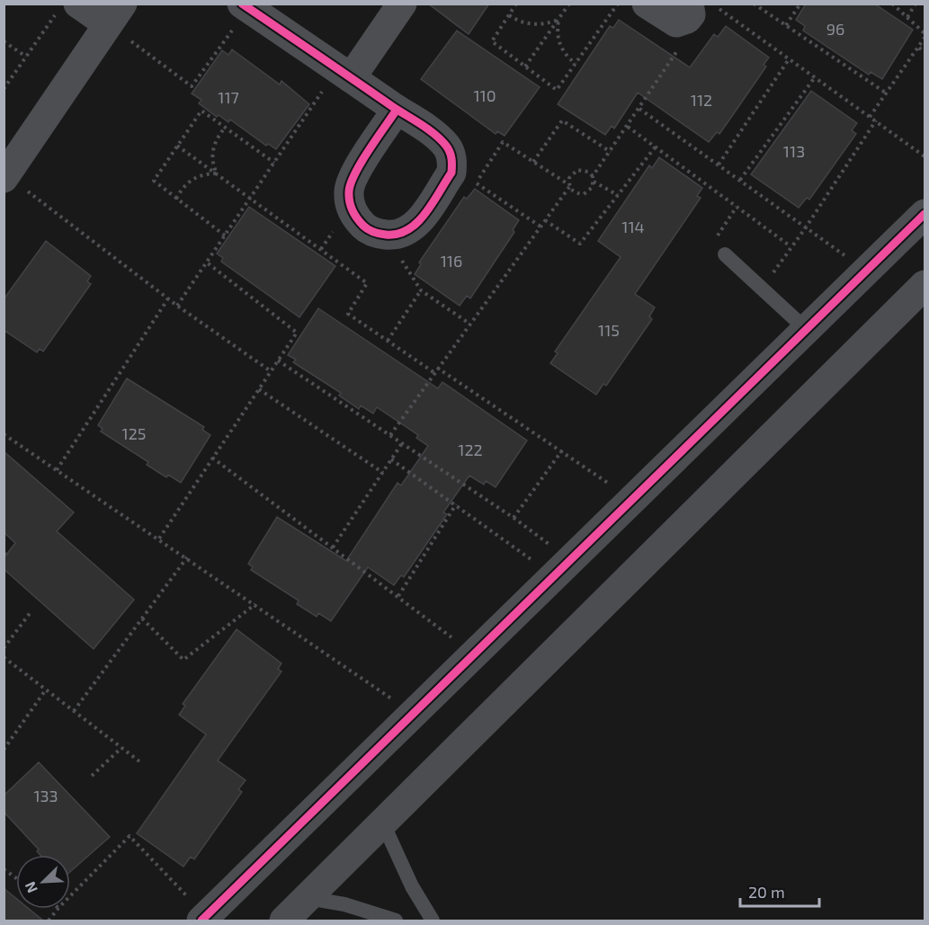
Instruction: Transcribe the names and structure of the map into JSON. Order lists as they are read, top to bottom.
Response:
{
  "house_numbers": [
    "96",
    "110",
    "117",
    "112",
    "113",
    "114",
    "116",
    "115",
    "125",
    "122",
    "133"
  ],
  "scale_bar": "20 m",
  "north": "bottom left"
}
